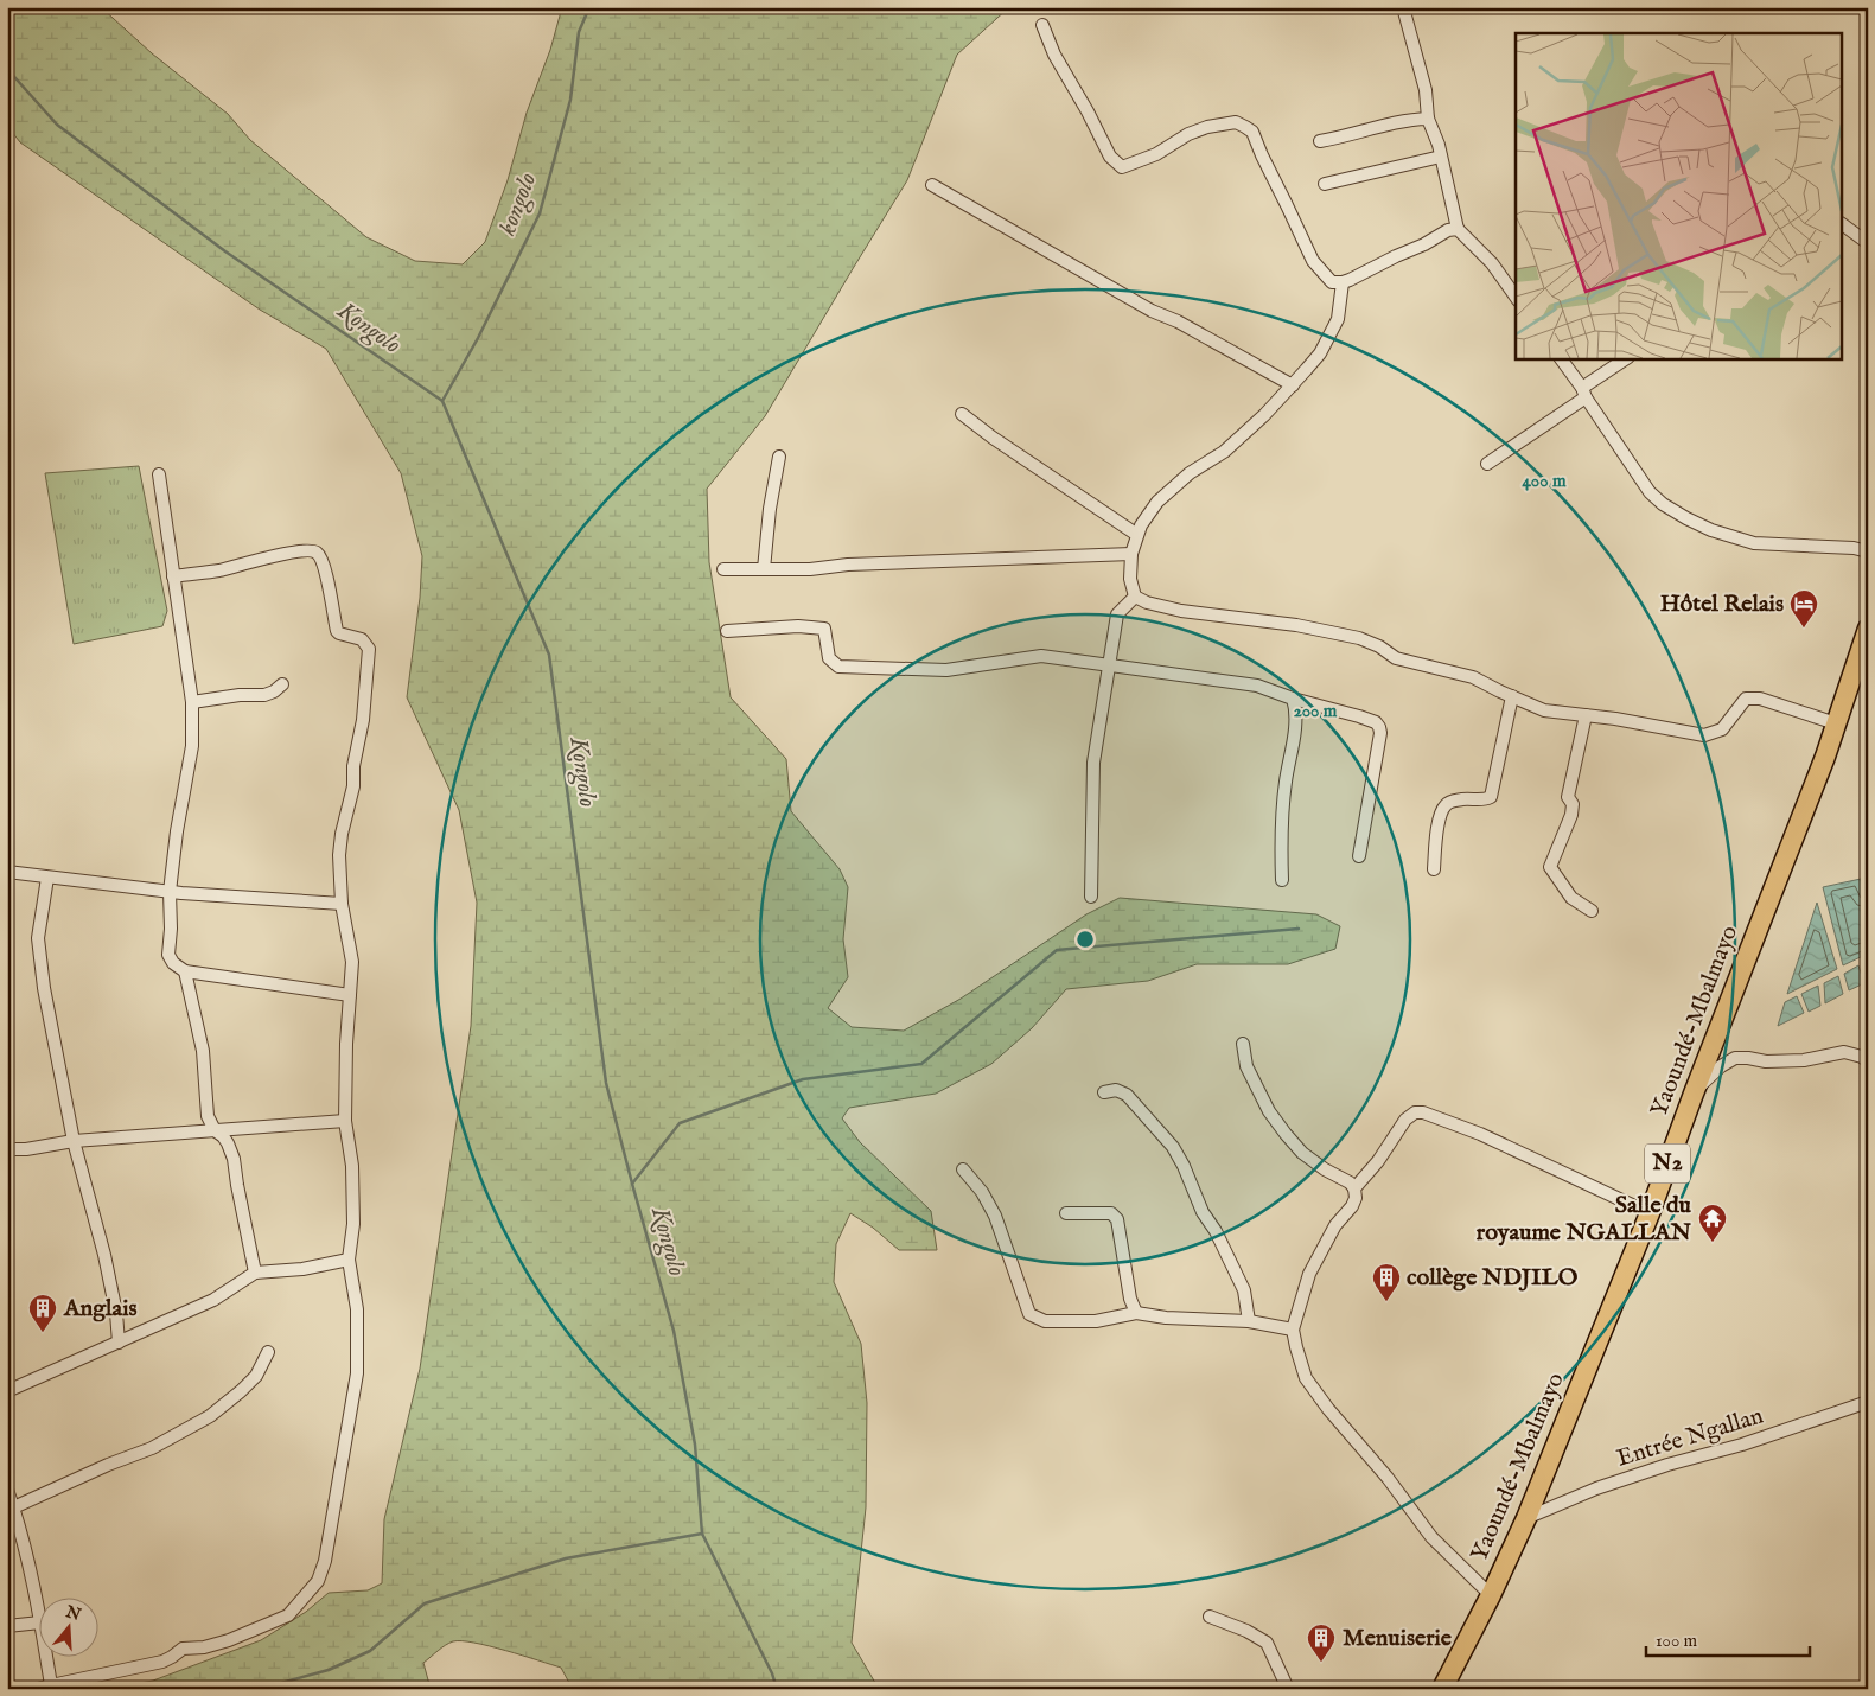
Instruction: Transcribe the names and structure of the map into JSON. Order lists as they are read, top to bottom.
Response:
{
  "streets": {
    "highway": ["Yaoundé-Mbalmayo", "N2"],
    "street": ["Entrée Ngallan"]
  },
  "crossings": [
    ["Yaoundé-Mbalmayo", "Entrée Ngallan"]
  ],
  "water": ["kongolo", "Kongolo"],
  "places": {
    "hotel": ["Hôtel Relais"],
    "temple": ["Salle du royaume NGALLAN"],
    "building": ["collège NDJILO", "Anglais", "Menuiserie"]
  },
  "scale_bar": "100 m",
  "north": "top",
  "rings": ["400 m", "200 m"]
}
